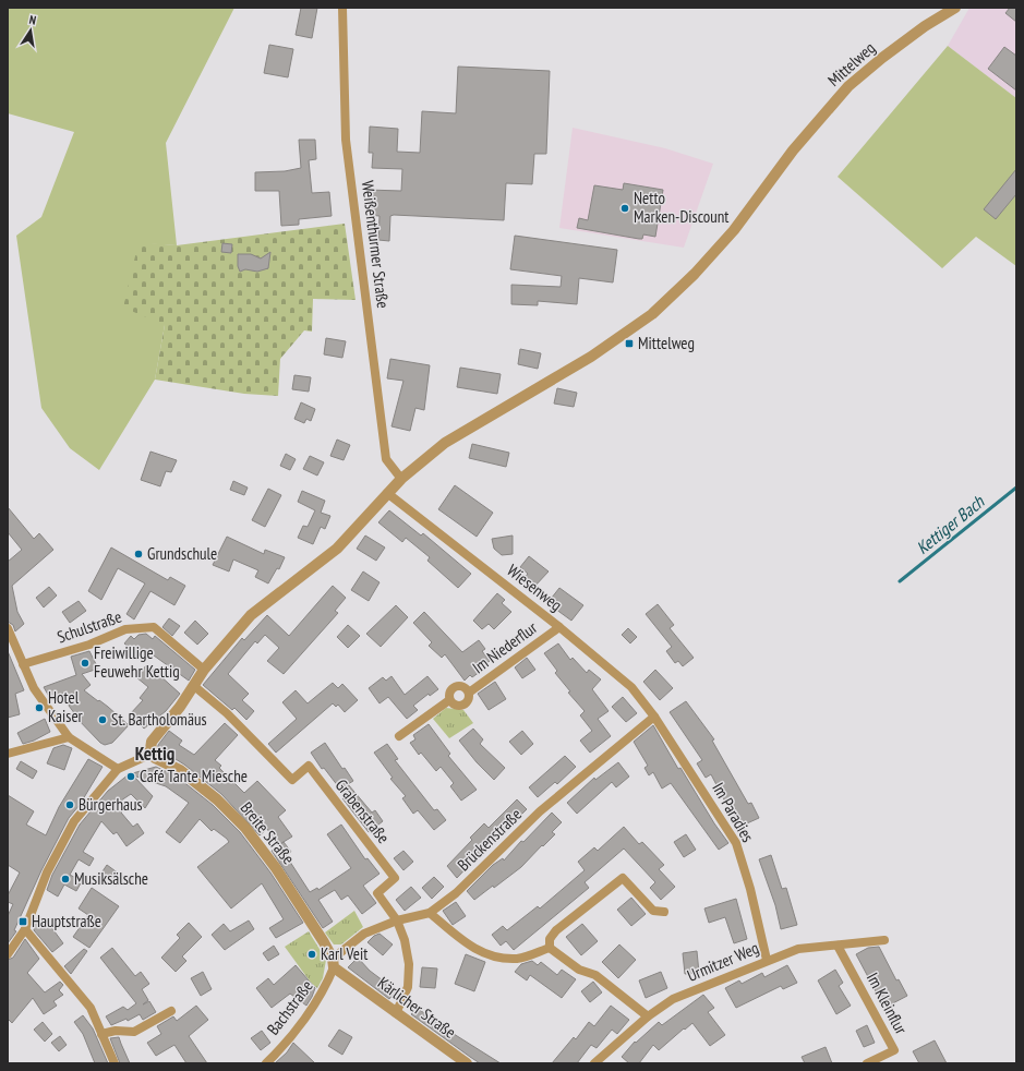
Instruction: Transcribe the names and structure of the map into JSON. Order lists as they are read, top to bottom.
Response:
{
  "streets": {
    "street": [
      "Mittelweg",
      "Weißenthurmer Straße",
      "Wiesenweg",
      "Schulstraße",
      "Im Niederflur",
      "Grabenstraße",
      "Im Paradies",
      "Breite Straße",
      "Brückenstraße",
      "Urmitzer Weg",
      "Im Kleinflur",
      "Bachstraße",
      "Kärlicher Straße"
    ]
  },
  "crossings": [
    ["Mittelweg", "Weißenthurmer Straße"],
    ["Mittelweg", "Wiesenweg"],
    ["Wiesenweg", "Im Niederflur"],
    ["Wiesenweg", "Im Paradies"],
    ["Wiesenweg", "Brückenstraße"],
    ["Grabenstraße", "Brückenstraße"],
    ["Grabenstraße", "Kärlicher Straße"],
    ["Im Paradies", "Brückenstraße"],
    ["Im Paradies", "Urmitzer Weg"],
    ["Breite Straße", "Brückenstraße"],
    ["Breite Straße", "Bachstraße"],
    ["Breite Straße", "Kärlicher Straße"],
    ["Brückenstraße", "Bachstraße"],
    ["Brückenstraße", "Kärlicher Straße"],
    ["Urmitzer Weg", "Im Kleinflur"],
    ["Bachstraße", "Kärlicher Straße"]
  ],
  "districts": ["Kettig"],
  "water": ["Kettiger Bach"],
  "places": {
    "other": [
      "Netto Marken-Discount",
      "Grundschule",
      "Freiwillige Feuwehr Kettig",
      "Hotel Kaiser",
      "St. Bartholomäus",
      "Café Tante Miesche",
      "Bürgerhaus",
      "Musiksälsche",
      "Karl Veit"
    ],
    "transit": ["Mittelweg", "Hauptstraße"]
  },
  "north": "top"
}
